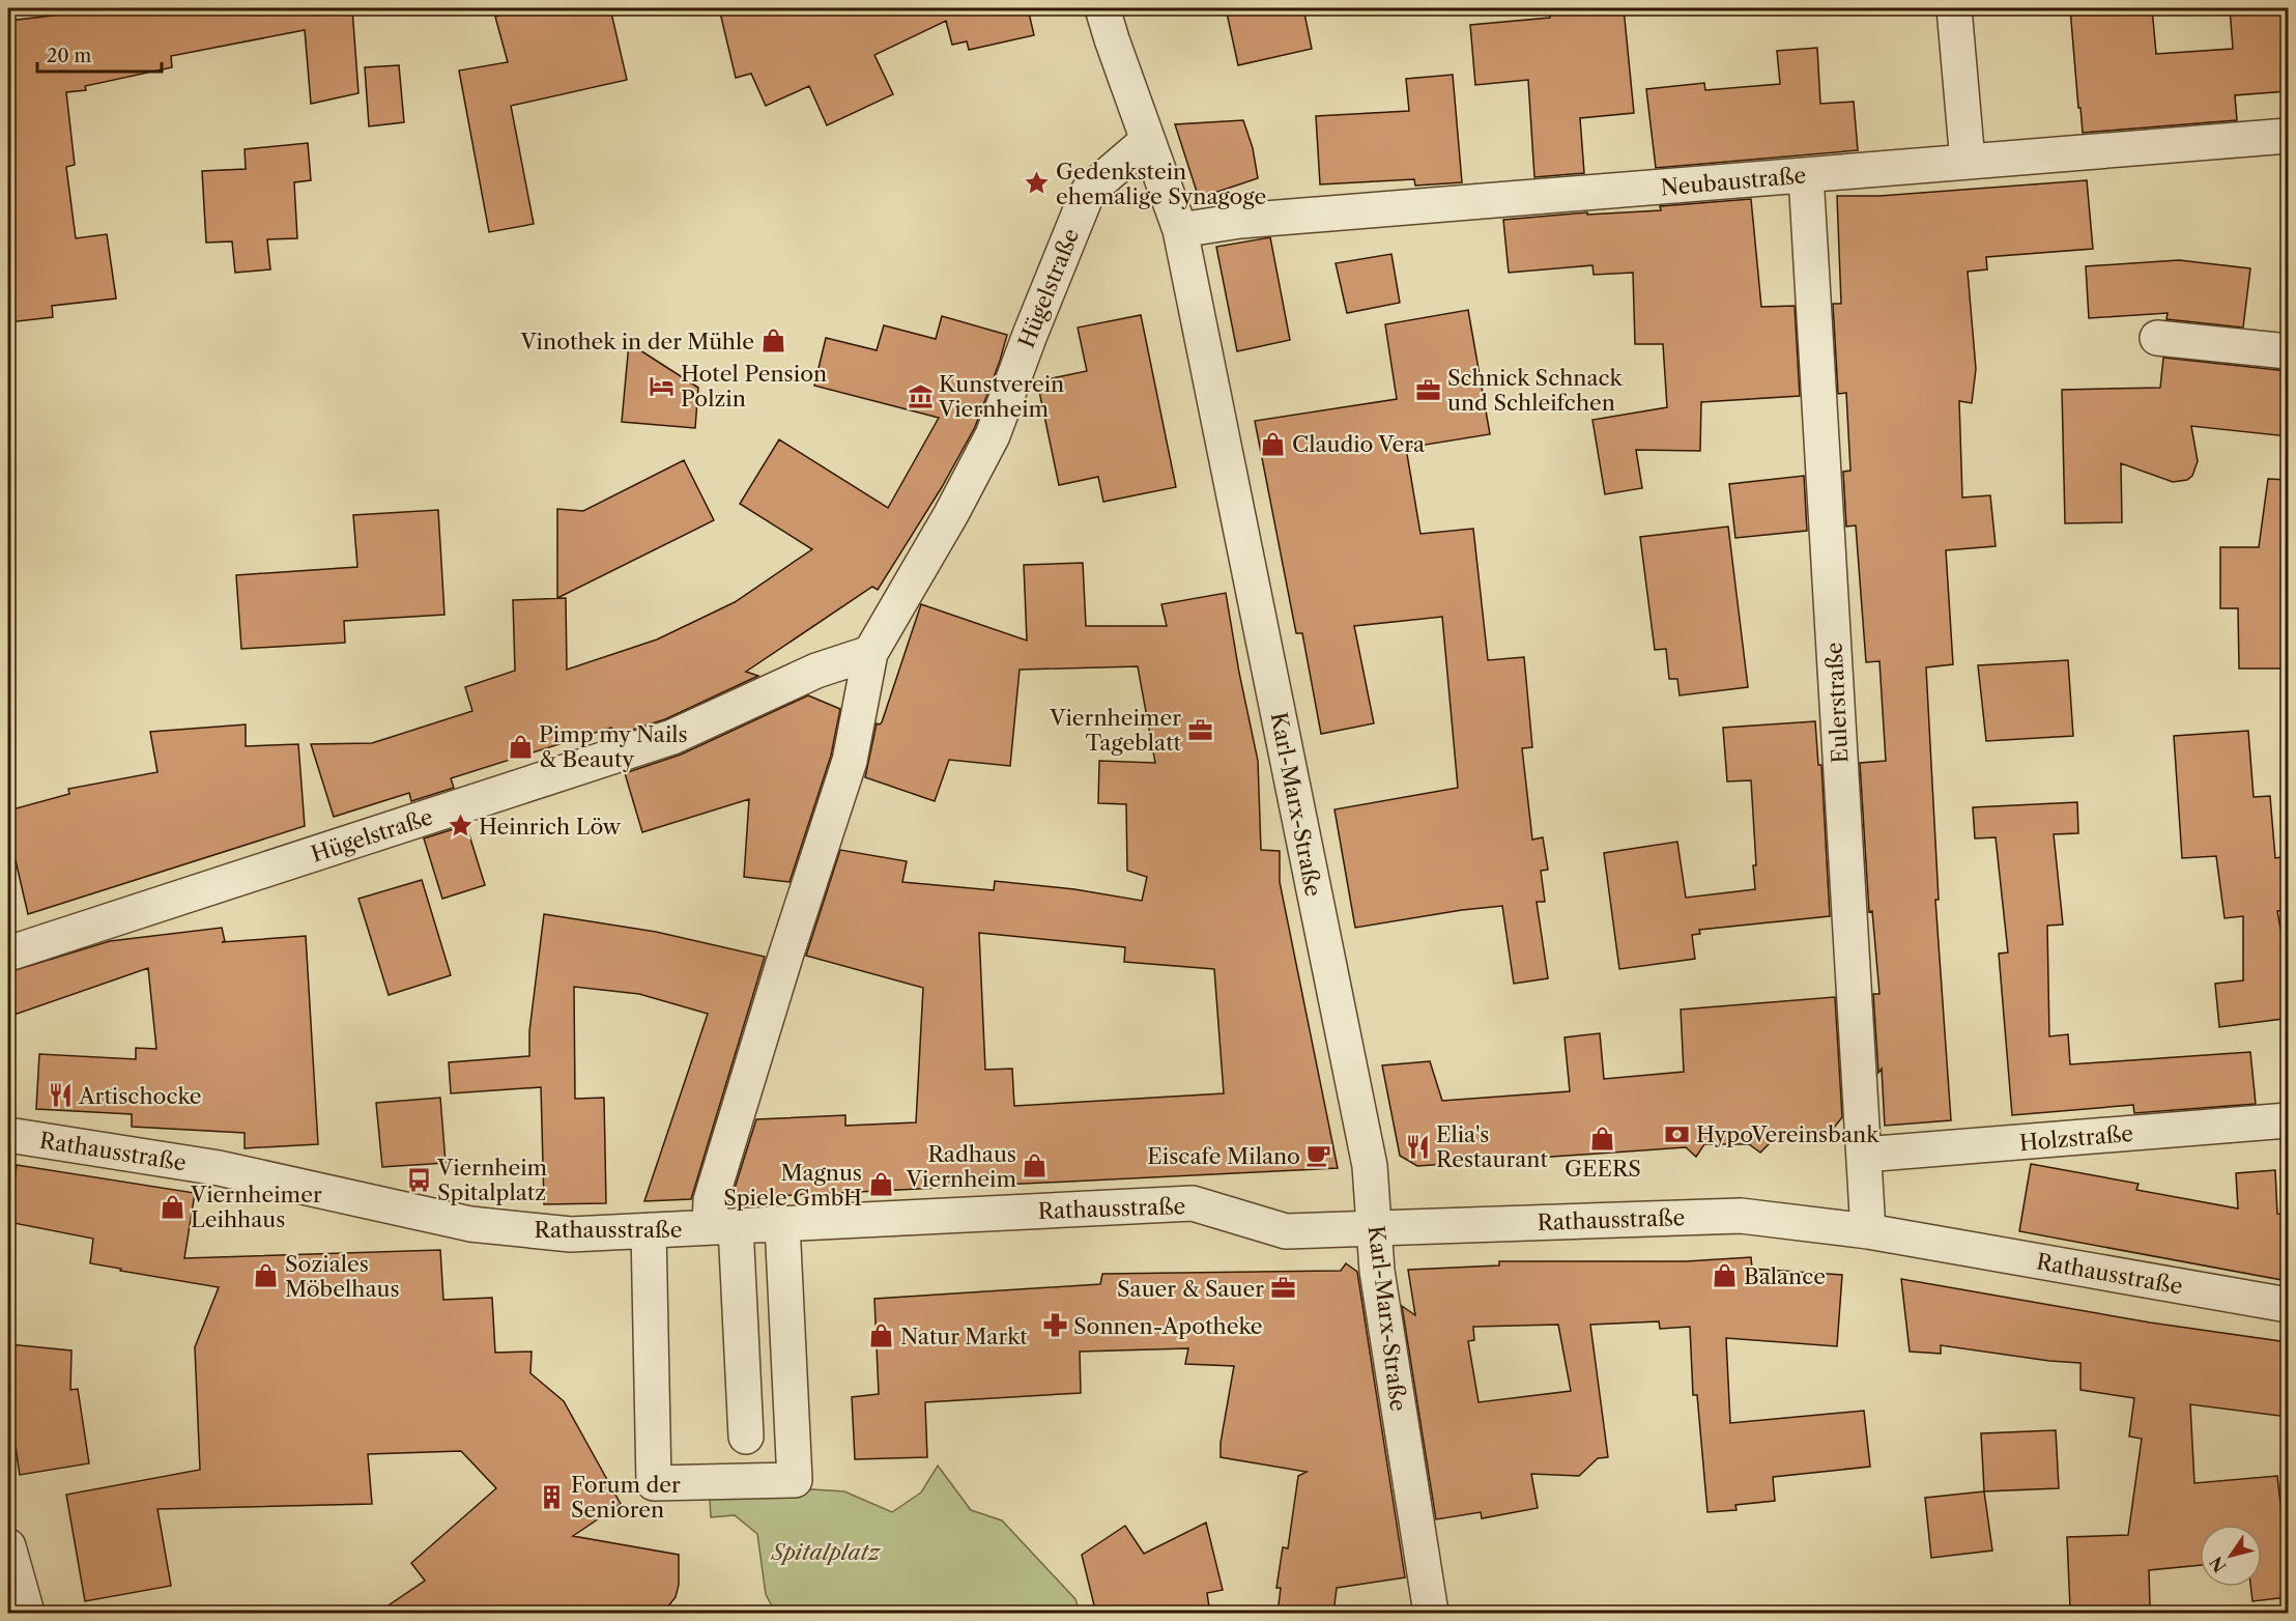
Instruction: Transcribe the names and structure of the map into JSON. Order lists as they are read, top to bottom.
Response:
{
  "streets": {
    "street": [
      "Neubaustraße",
      "Hügelstraße",
      "Eulerstraße",
      "Karl-Marx-Straße",
      "Holzstraße",
      "Rathausstraße"
    ]
  },
  "crossings": [
    ["Neubaustraße", "Eulerstraße"],
    ["Neubaustraße", "Karl-Marx-Straße"],
    ["Hügelstraße", "Karl-Marx-Straße"],
    ["Hügelstraße", "Rathausstraße"],
    ["Eulerstraße", "Holzstraße"],
    ["Eulerstraße", "Rathausstraße"],
    ["Karl-Marx-Straße", "Rathausstraße"]
  ],
  "parks": ["Spitalplatz"],
  "places": {
    "place": ["Gedenkstein ehemalige Synagoge", "Heinrich Löw"],
    "shop": [
      "Vinothek in der Mühle",
      "Claudio Vera",
      "Pimp my Nails & Beauty",
      "GEERS",
      "Radhaus Viernheim",
      "Magnus Spiele GmbH",
      "Viernheimer Leihhaus",
      "Soziales Möbelhaus",
      "Balance",
      "Natur Markt"
    ],
    "hotel": ["Hotel Pension Polzin"],
    "office": ["Schnick Schnack und Schleifchen", "Viernheimer Tageblatt", "Sauer & Sauer"],
    "museum": ["Kunstverein Viernheim"],
    "restaurant": ["Artischocke", "Elia's Restaurant"],
    "bank": ["HypoVereinsbank"],
    "cafe": ["Eiscafe Milano"],
    "bus stop": ["Viernheim Spitalplatz"],
    "pharmacy": ["Sonnen-Apotheke"],
    "building": ["Forum der Senioren"]
  },
  "scale_bar": "20 m",
  "north": "bottom left"
}
